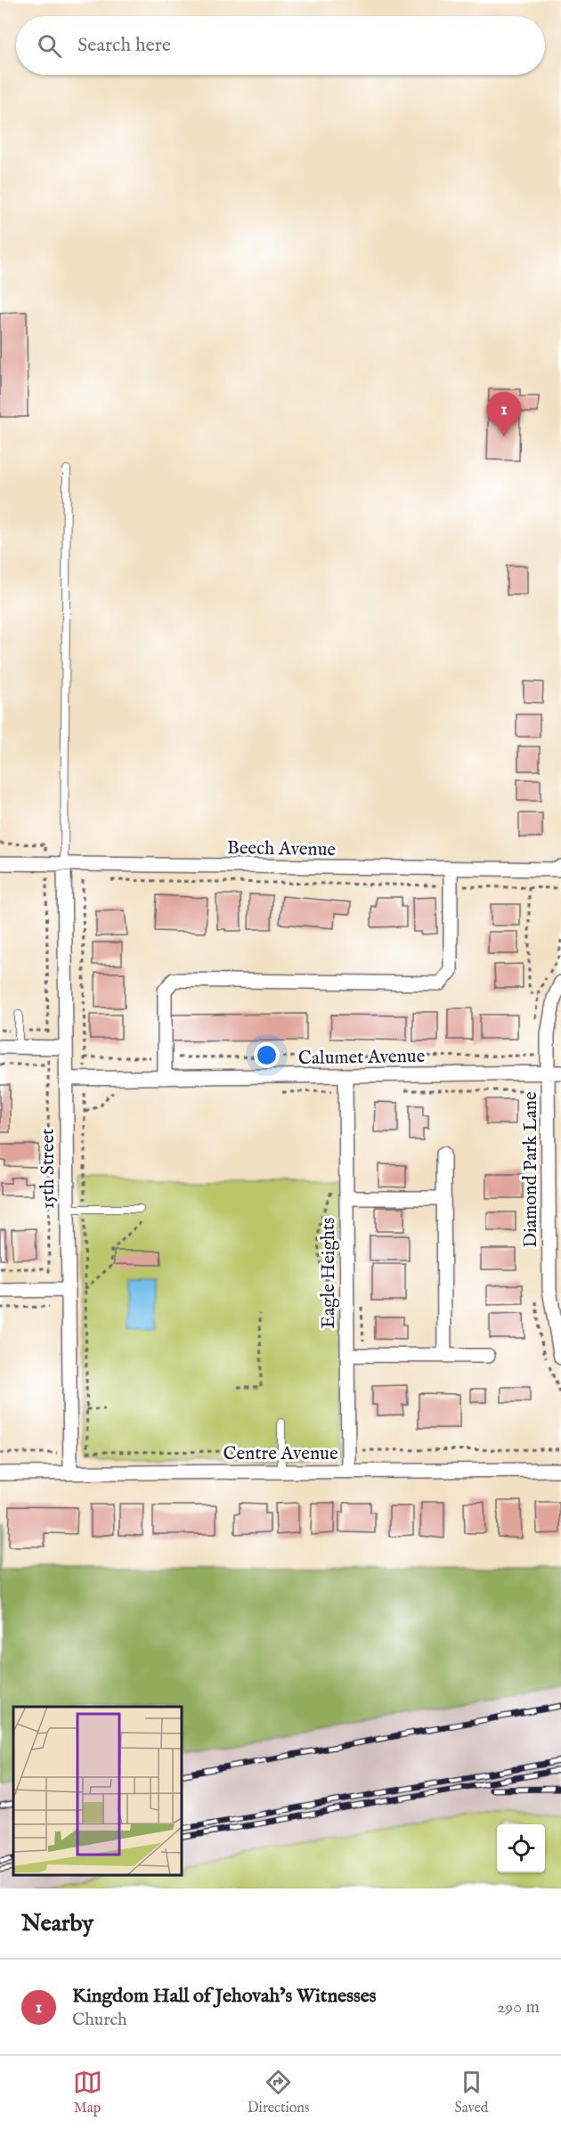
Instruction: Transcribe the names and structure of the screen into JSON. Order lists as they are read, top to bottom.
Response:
{
  "streets": {
    "street": [
      "Beech Avenue",
      "Calumet Avenue",
      "15th Street",
      "Diamond Park Lane",
      "Eagle Heights",
      "Centre Avenue"
    ]
  },
  "crossings": [
    ["Beech Avenue", "15th Street"],
    ["Calumet Avenue", "15th Street"],
    ["Calumet Avenue", "Diamond Park Lane"],
    ["Calumet Avenue", "Eagle Heights"],
    ["15th Street", "Centre Avenue"],
    ["Eagle Heights", "Centre Avenue"]
  ],
  "page": {
    "search": "Search here",
    "pins": "1",
    "heading": "Nearby",
    "list": [
      {
        "mark": "1",
        "name": "Kingdom Hall of Jehovah’s Witnesses",
        "note": "Church",
        "value": "290 m"
      }
    ],
    "nav": ["Map", "Directions", "Saved"]
  }
}
